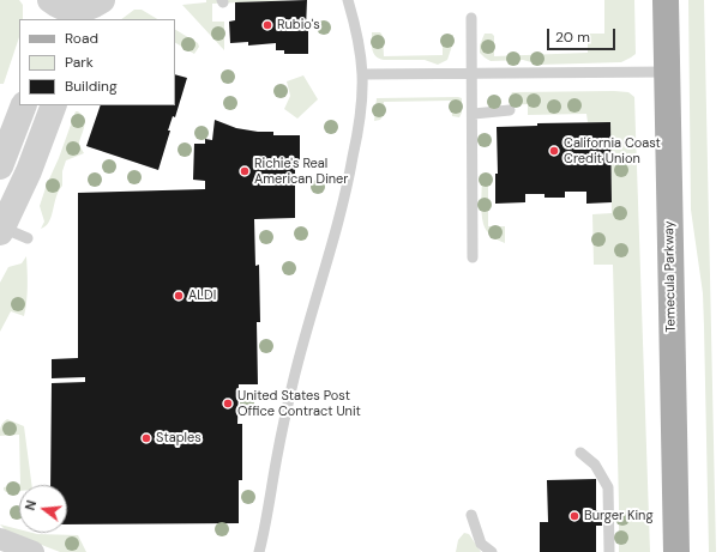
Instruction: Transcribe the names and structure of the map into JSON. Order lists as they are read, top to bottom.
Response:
{
  "streets": {
    "main road": ["Temecula Parkway"]
  },
  "places": [
    "Rubio's",
    "California Coast Credit Union",
    "Richie's Real American Diner",
    "ALDI",
    "United States Post Office Contract Unit",
    "Staples",
    "Burger King"
  ],
  "legend": ["Road", "Park", "Building"],
  "scale_bar": "20 m",
  "north": "left"
}
